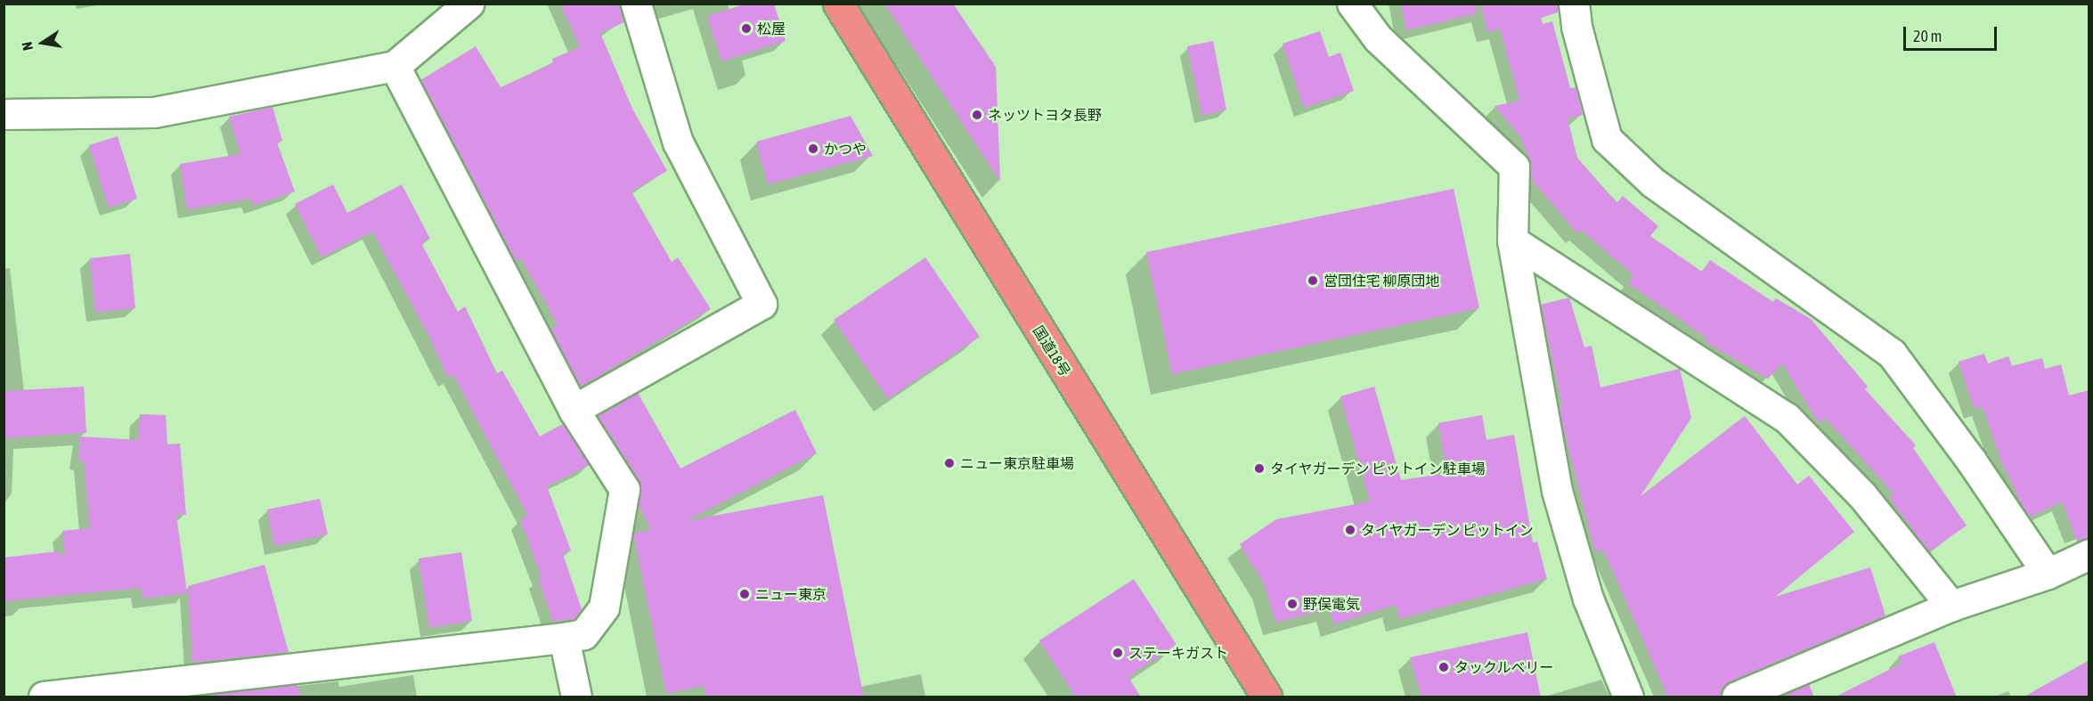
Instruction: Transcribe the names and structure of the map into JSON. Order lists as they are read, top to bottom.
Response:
{
  "streets": {
    "highway": ["国道18号"]
  },
  "places": [
    "松屋",
    "ネッツトヨタ長野",
    "かつや",
    "営団住宅 柳原団地",
    "ニュー東京駐車場",
    "タイヤガーデン ピットイン駐車場",
    "タイヤガーデン ピットイン",
    "ニュー東京",
    "野俣電気",
    "ステーキガスト",
    "タックルベリー"
  ],
  "scale_bar": "20 m",
  "north": "left"
}
